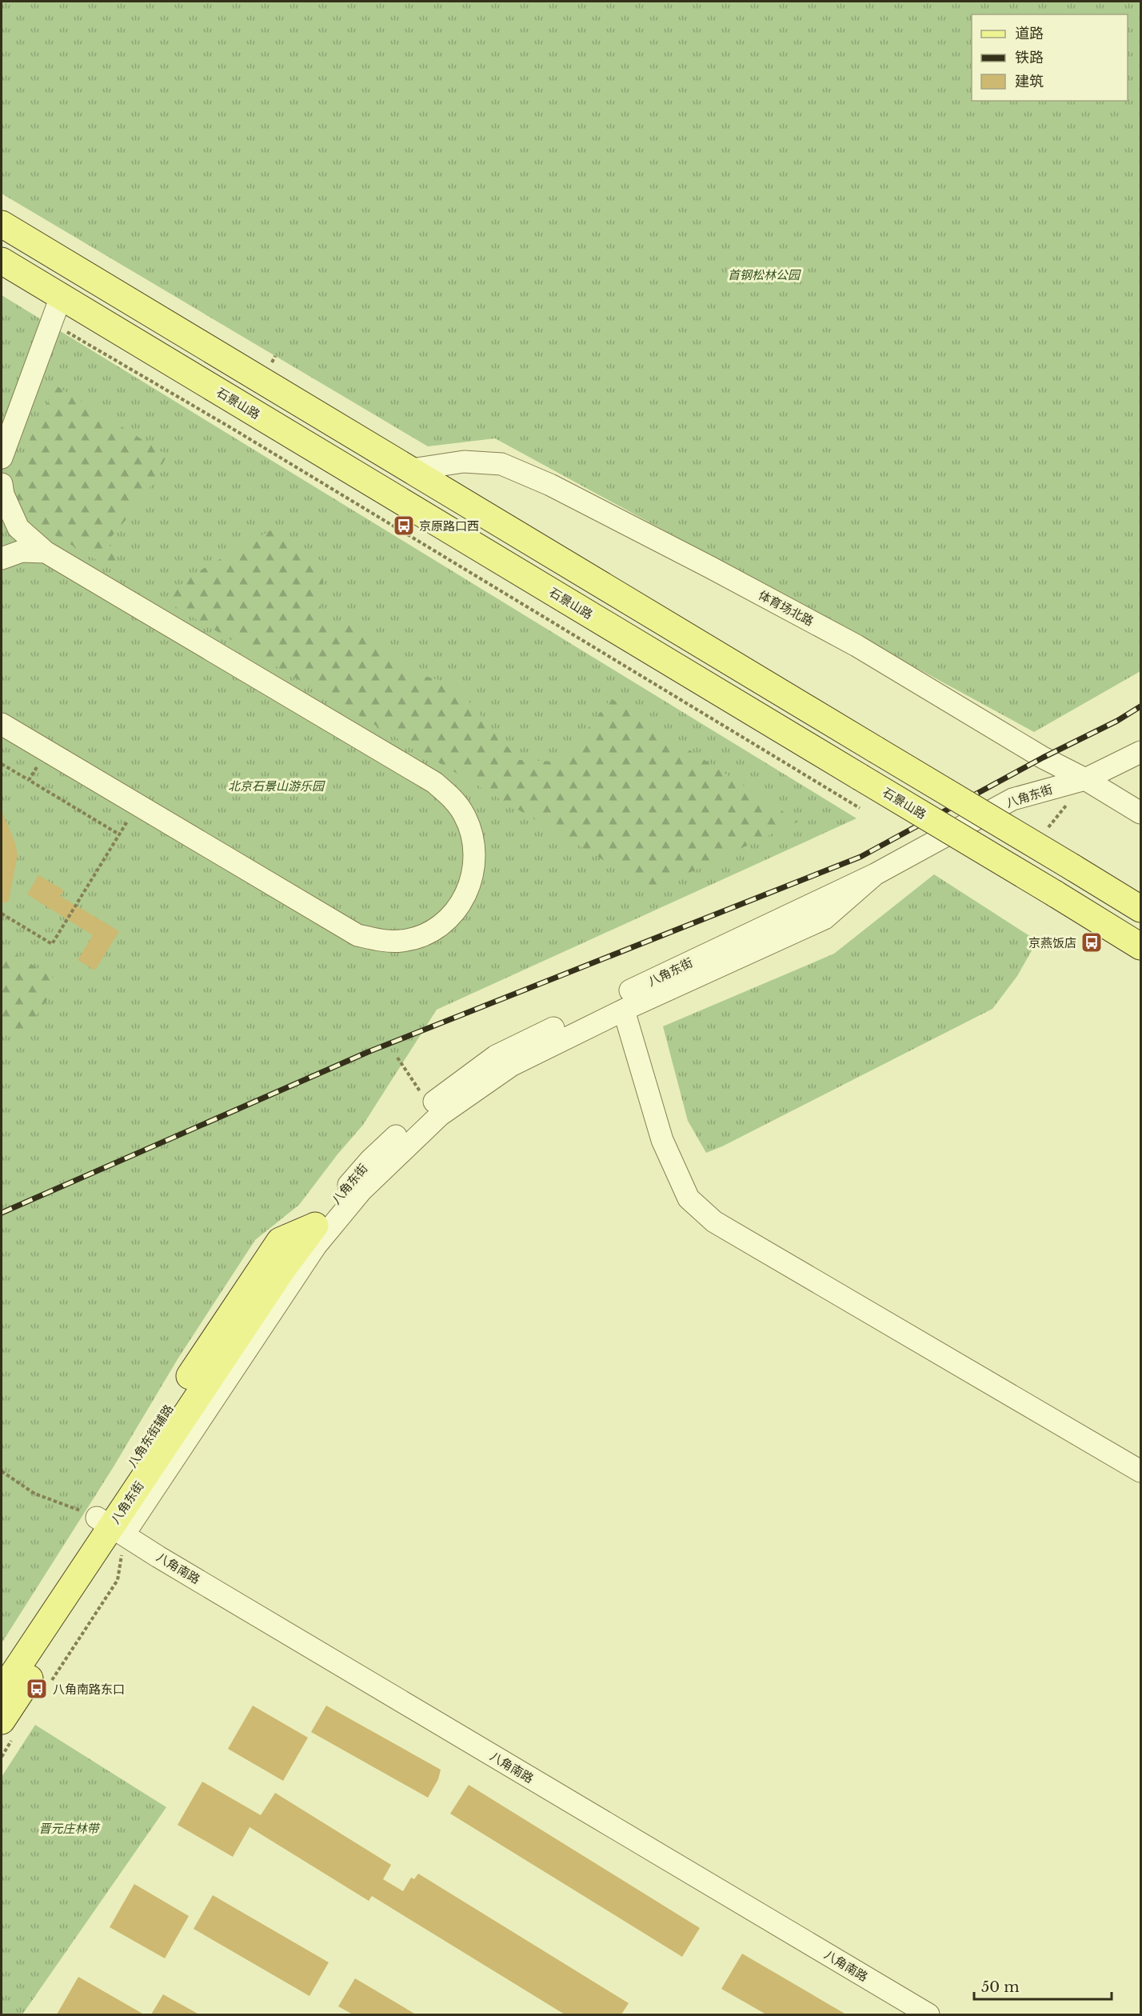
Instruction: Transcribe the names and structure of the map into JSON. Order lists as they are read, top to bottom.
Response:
{
  "streets": {
    "main road": ["石景山路", "八角东街"],
    "street": ["体育场北路", "八角南路"]
  },
  "crossings": [
    ["体育场北路", "八角东街"],
    ["八角东街", "八角南路"]
  ],
  "parks": ["首钢松林公园", "北京石景山游乐园", "晋元庄林带"],
  "places": {
    "bus stop": ["京原路口西", "京燕饭店", "八角南路东口"]
  },
  "legend": ["道路", "铁路", "建筑"],
  "scale_bar": "50 m"
}
